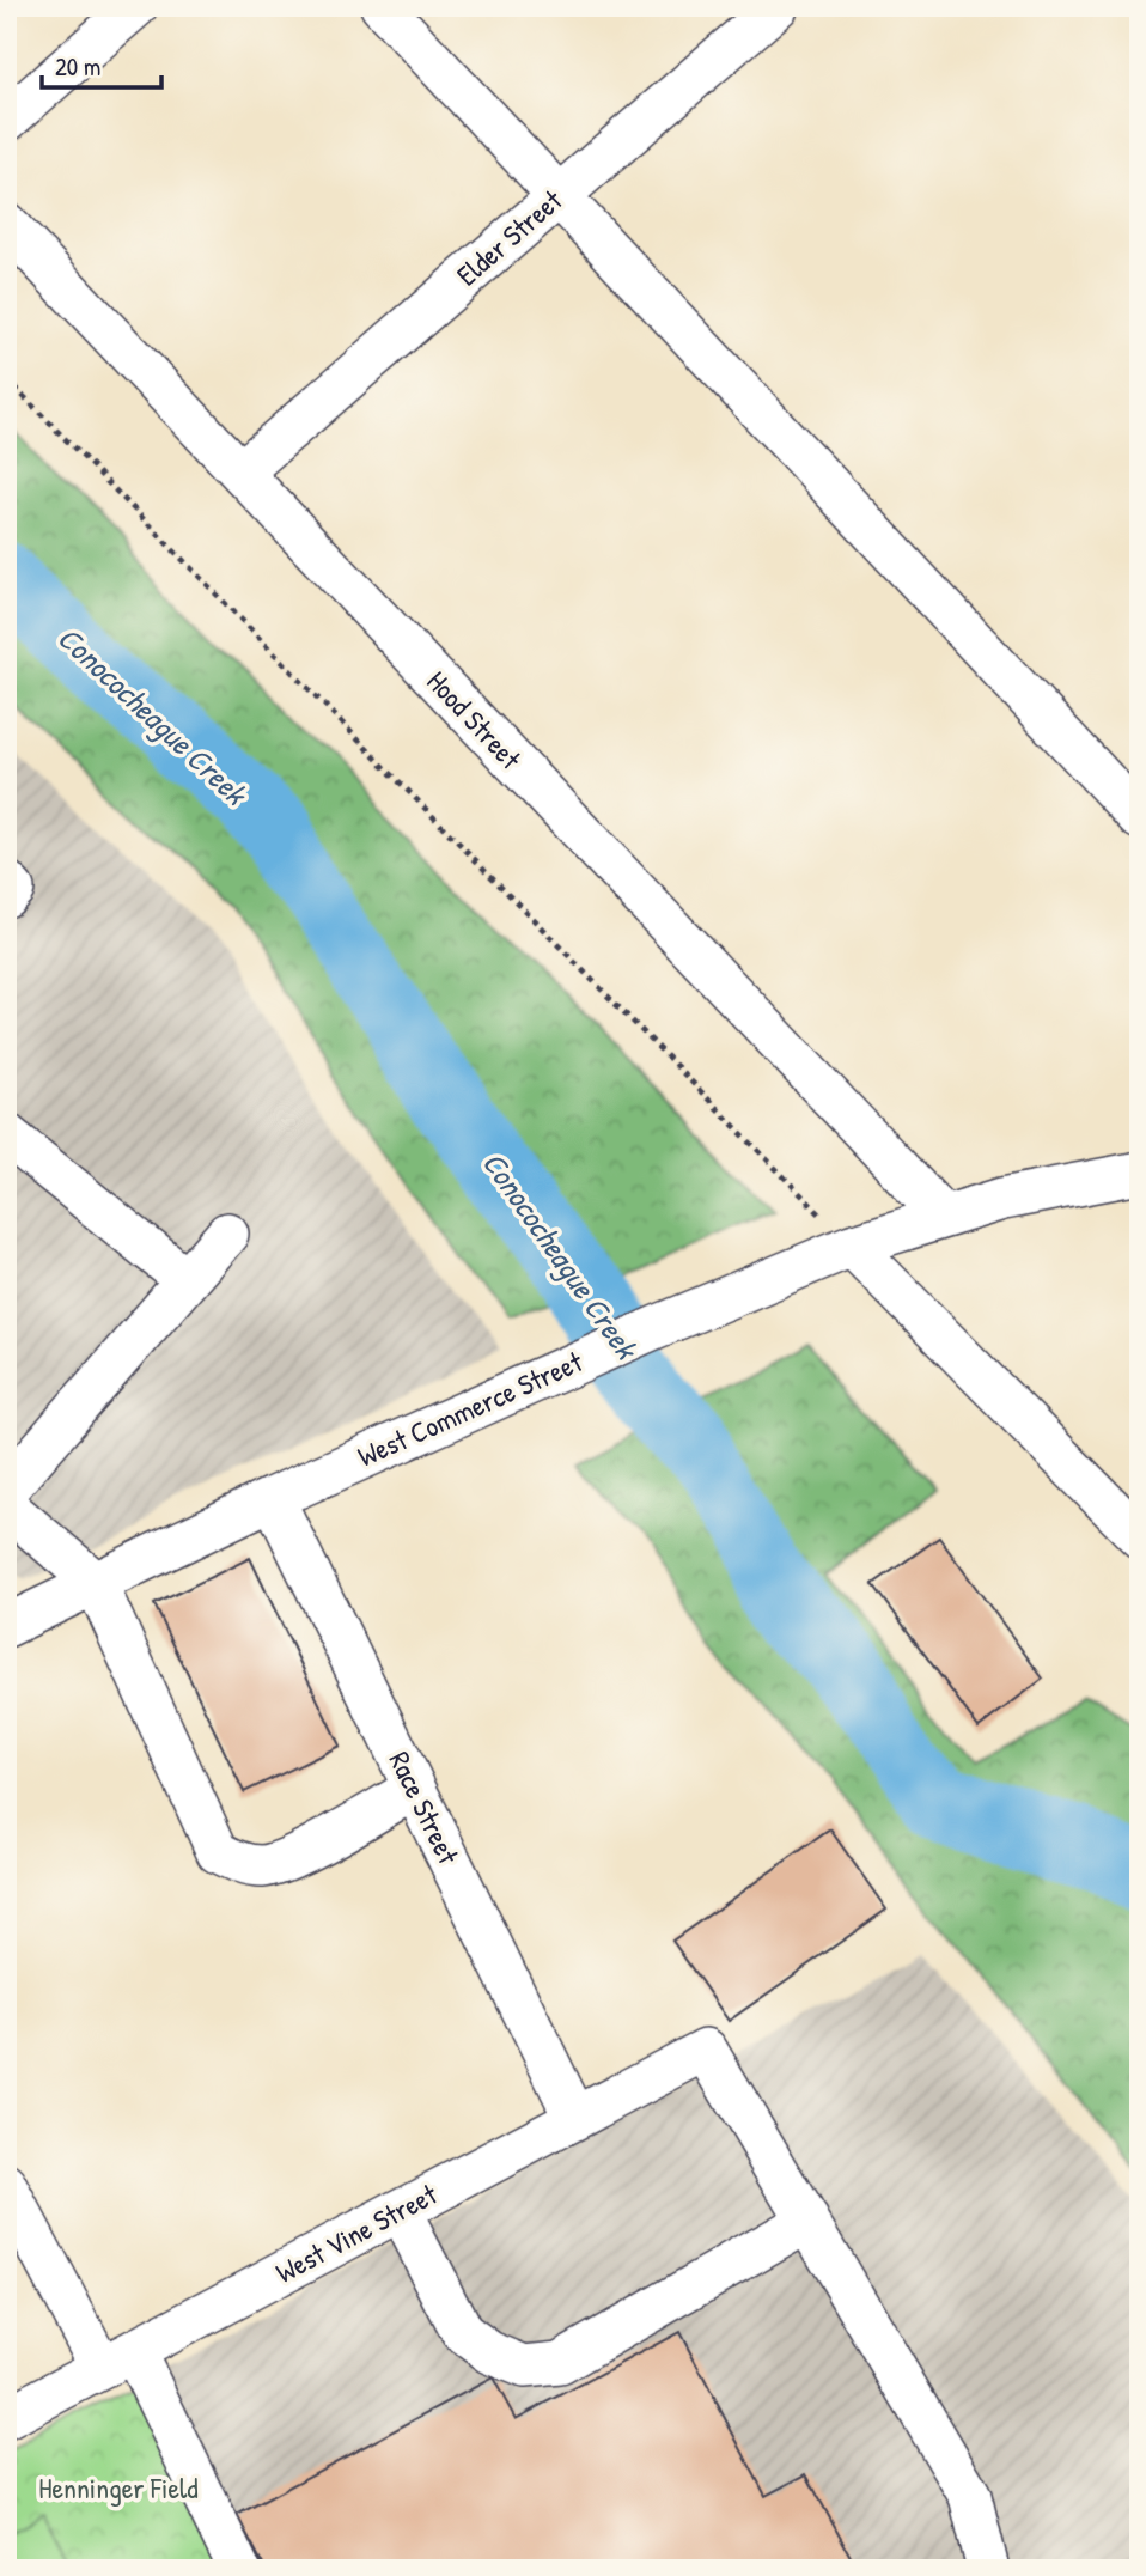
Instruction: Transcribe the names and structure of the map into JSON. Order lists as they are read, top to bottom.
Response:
{
  "streets": {
    "street": [
      "Elder Street",
      "Hood Street",
      "West Commerce Street",
      "Race Street",
      "West Vine Street"
    ]
  },
  "crossings": [
    ["Elder Street", "Hood Street"],
    ["Hood Street", "West Commerce Street"],
    ["West Commerce Street", "Race Street"],
    ["Race Street", "West Vine Street"]
  ],
  "water": ["Conococheague Creek"],
  "parks": ["Henninger Field"],
  "scale_bar": "20 m"
}
